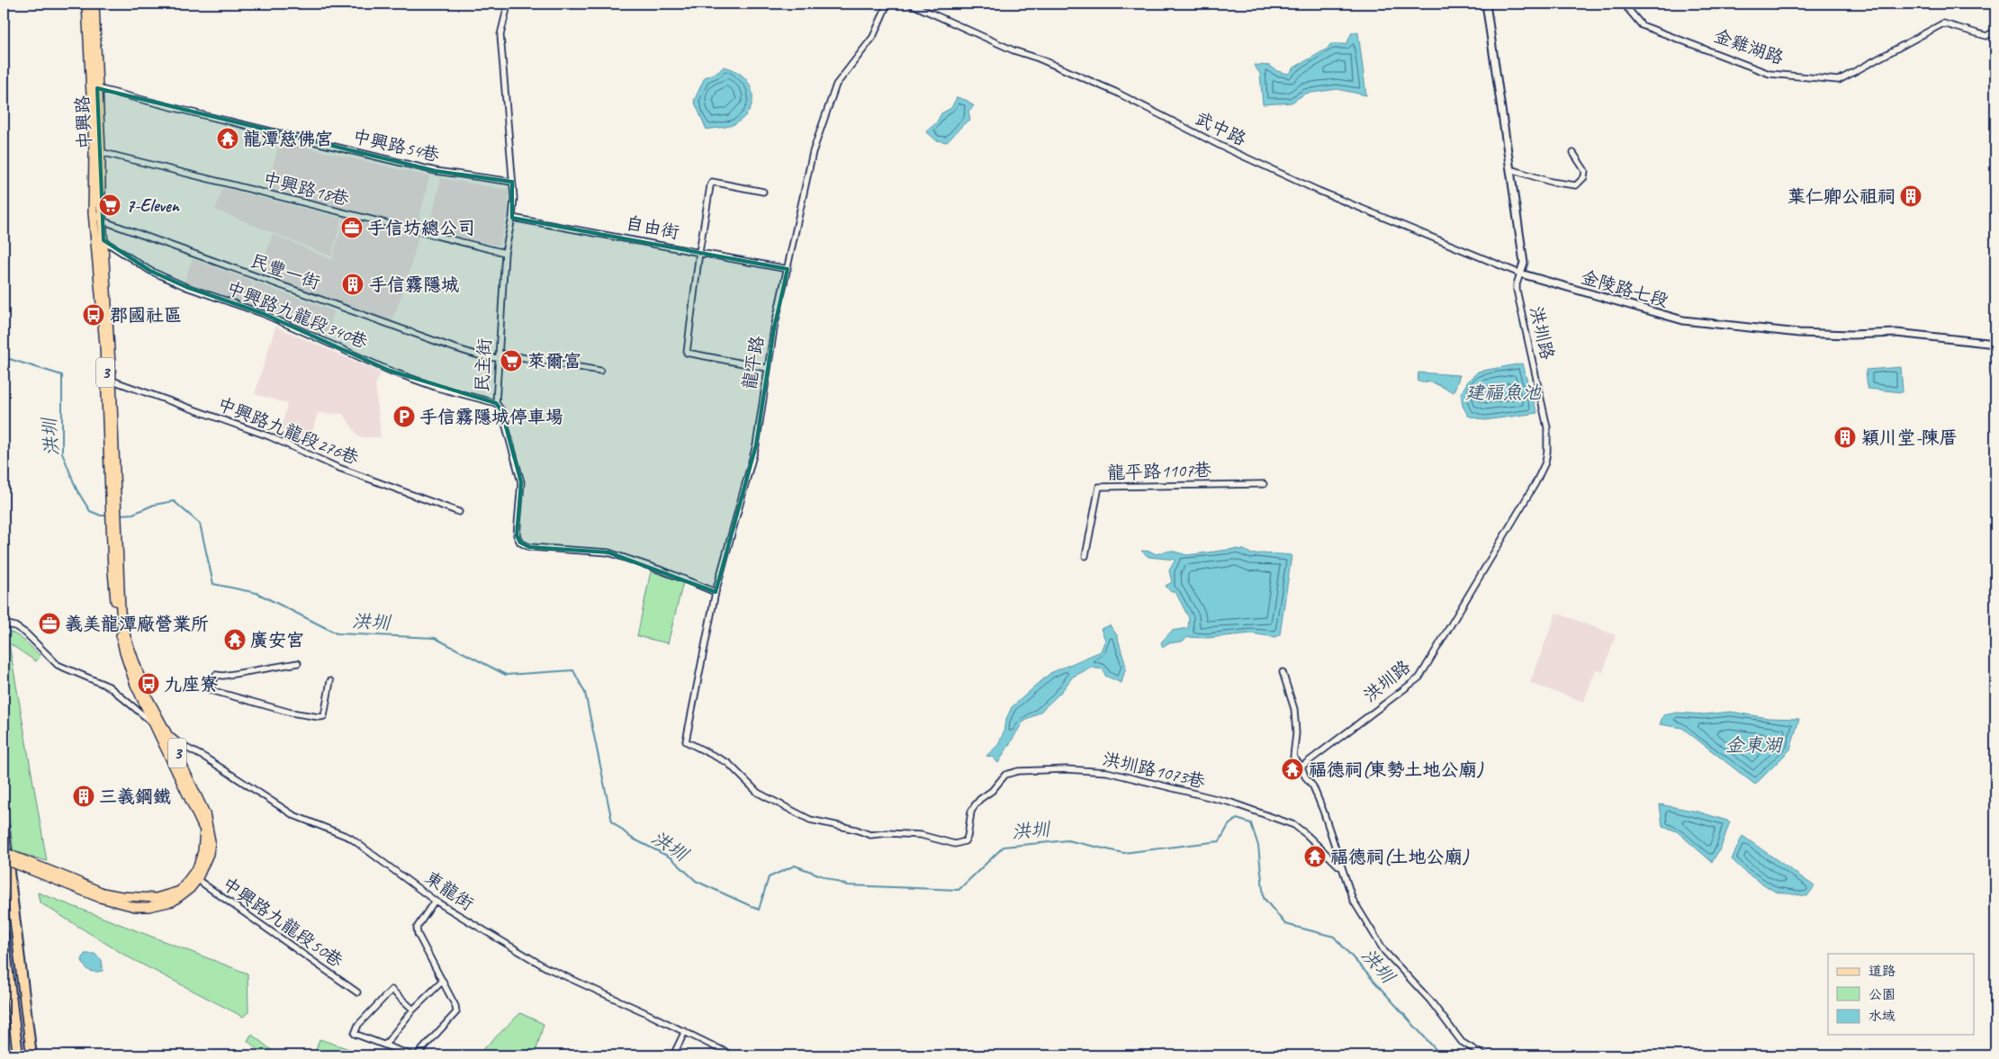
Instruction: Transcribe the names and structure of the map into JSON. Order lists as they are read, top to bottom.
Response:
{
  "streets": {
    "main road": ["中興路", "3"],
    "street": [
      "金雞湖路",
      "武中路",
      "中興路54巷",
      "中興路18巷",
      "自由街",
      "民豐一街",
      "金陵路七段",
      "中興路九龍段340巷",
      "洪圳路",
      "龍平路",
      "民主街",
      "中興路九龍段276巷",
      "龍平路1107巷",
      "洪圳路1073巷",
      "東龍街",
      "中興路九龍段50巷"
    ]
  },
  "crossings": [
    ["中興路", "中興路54巷"],
    ["中興路", "中興路18巷"],
    ["中興路", "民豐一街"],
    ["中興路", "中興路九龍段340巷"],
    ["中興路", "3"],
    ["武中路", "金陵路七段"],
    ["武中路", "洪圳路"],
    ["中興路54巷", "民主街"],
    ["中興路18巷", "民主街"],
    ["自由街", "龍平路"],
    ["自由街", "民主街"],
    ["民豐一街", "民主街"],
    ["金陵路七段", "洪圳路"],
    ["中興路九龍段340巷", "民主街"],
    ["中興路九龍段340巷", "3"],
    ["龍平路", "民主街"],
    ["龍平路", "洪圳路1073巷"],
    ["3", "中興路九龍段276巷"],
    ["3", "東龍街"],
    ["3", "中興路九龍段50巷"]
  ],
  "water": ["建福魚池", "洪圳", "金東湖"],
  "places": {
    "temple": [
      "龍潭慈佛宮",
      "廣安宮",
      "福德祠(東勢土地公廟)",
      "福德祠(土地公廟)"
    ],
    "building": [
      "葉仁卿公祖祠",
      "手信霧隱城",
      "穎川堂-陳厝",
      "三義鋼鐵"
    ],
    "supermarket": ["7-Eleven", "萊爾富"],
    "office": ["手信坊總公司", "義美龍潭廠營業所"],
    "bus stop": ["郡國社區", "九座寮"],
    "parking": ["手信霧隱城停車場"]
  },
  "legend": ["道路", "公園", "水域"]
}
